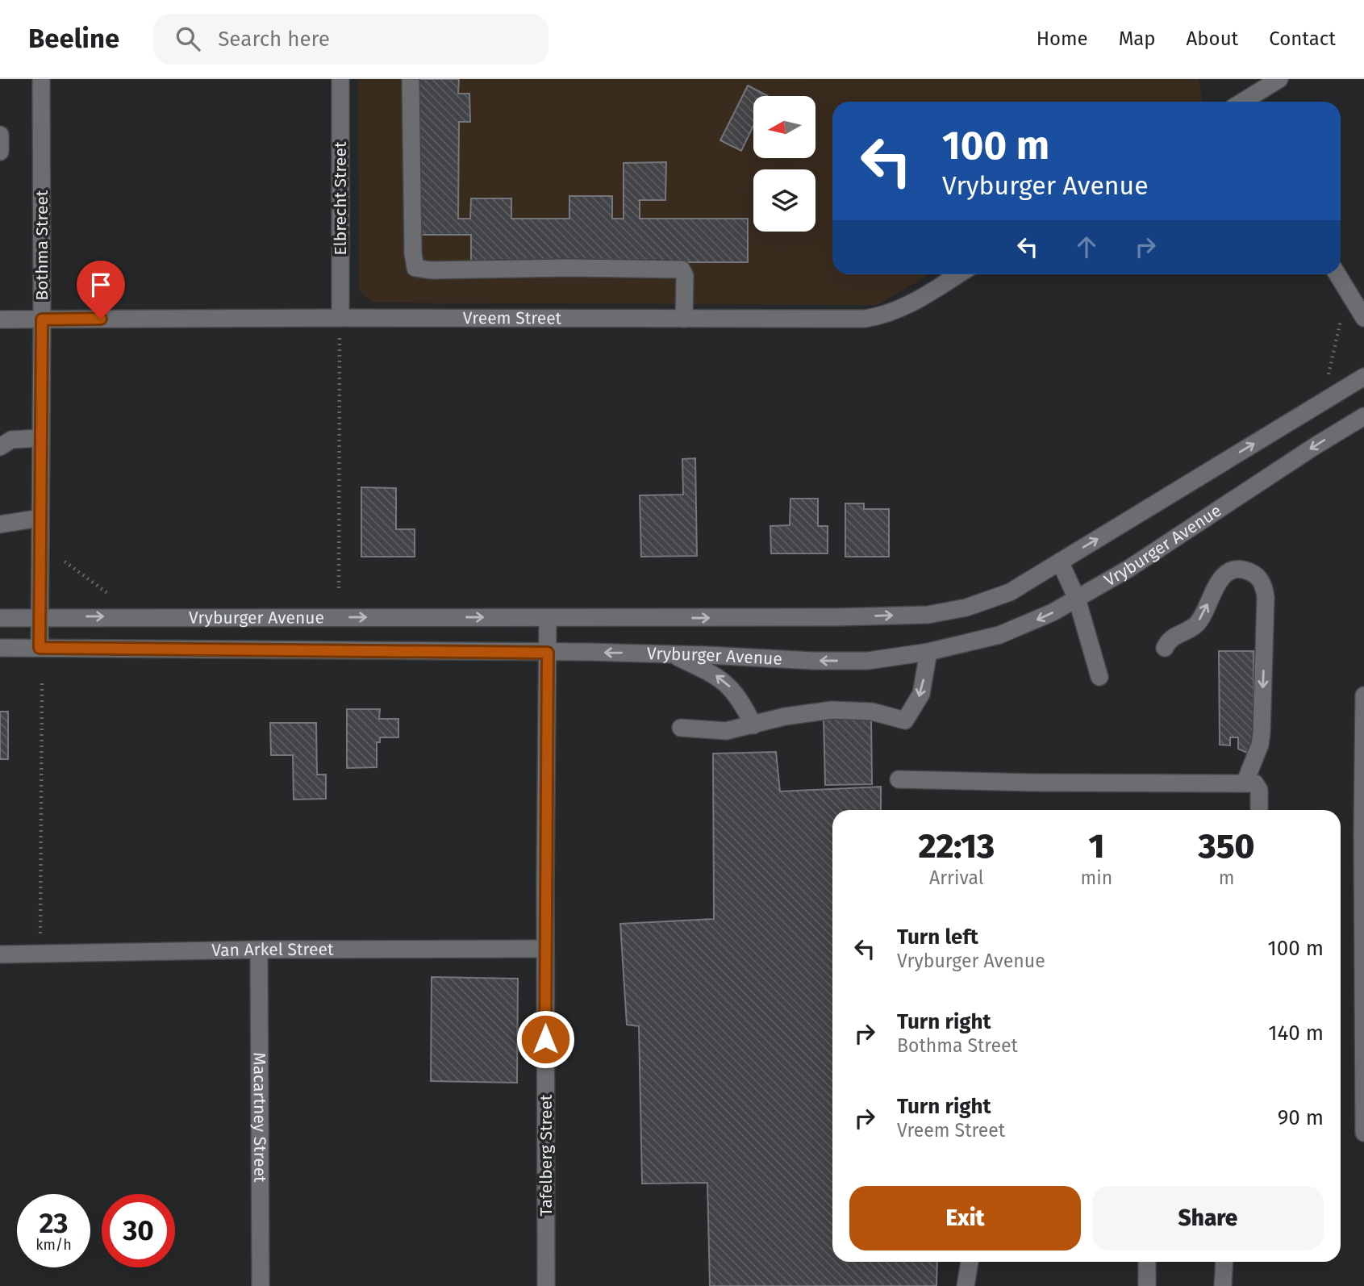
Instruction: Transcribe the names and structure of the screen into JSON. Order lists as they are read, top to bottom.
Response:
{
  "streets": {
    "street": [
      "Elbrecht Street",
      "Bothma Street",
      "Vreem Street",
      "Vryburger Avenue",
      "Van Arkel Street",
      "Macartney Street",
      "Tafelberg Street"
    ]
  },
  "crossings": [
    ["Elbrecht Street", "Vreem Street"],
    ["Bothma Street", "Vreem Street"],
    ["Bothma Street", "Vryburger Avenue"],
    ["Vryburger Avenue", "Tafelberg Street"],
    ["Van Arkel Street", "Macartney Street"],
    ["Van Arkel Street", "Tafelberg Street"]
  ],
  "north": "left",
  "page": {
    "header": "Beeline",
    "search": "Search here",
    "nav": [
      "Home",
      "Map",
      "About",
      "Contact"
    ],
    "turn": ["100 m", "Vryburger Avenue"],
    "eta": [
      "22:13",
      "Arrival",
      "1",
      "min",
      "350",
      "m"
    ],
    "list": [
      {
        "name": "Turn left",
        "note": "Vryburger Avenue",
        "value": "100 m"
      },
      {
        "name": "Turn right",
        "note": "Bothma Street",
        "value": "140 m"
      },
      {
        "name": "Turn right",
        "note": "Vreem Street",
        "value": "90 m"
      }
    ],
    "buttons": ["Exit", "Share"],
    "speed": "23 km/h",
    "limit": "30"
  }
}
